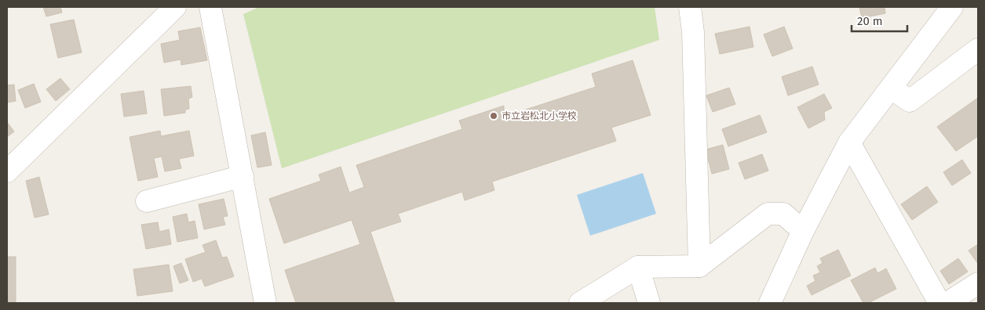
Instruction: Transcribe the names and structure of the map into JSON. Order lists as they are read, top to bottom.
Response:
{
  "places": ["市立岩松北小学校"],
  "scale_bar": "20 m"
}
